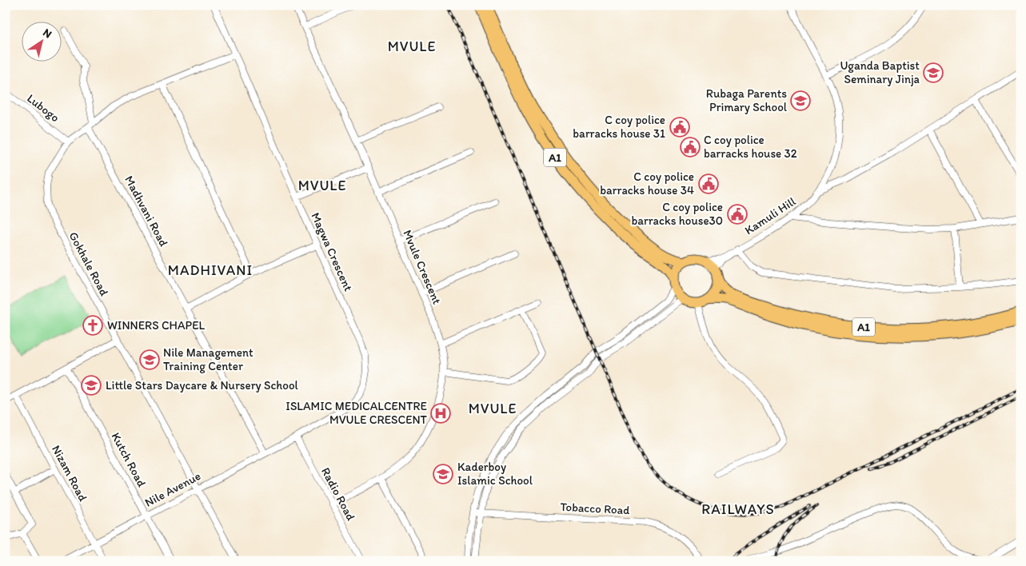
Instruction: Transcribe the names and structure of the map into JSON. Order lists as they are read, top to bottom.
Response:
{
  "streets": {
    "highway": ["A1"],
    "street": [
      "Lubogo",
      "Madhvani Road",
      "Kamuli Hill",
      "Magwa Crescent",
      "Gokhale Road",
      "Mvule Crescent",
      "Kutch Road",
      "Nizam Road",
      "Nile Avenue",
      "Radio Road",
      "Tobacco Road"
    ]
  },
  "crossings": [
    ["Lubogo", "Gokhale Road"],
    ["A1", "Kamuli Hill"],
    ["Madhvani Road", "Gokhale Road"],
    ["Madhvani Road", "Nile Avenue"],
    ["Magwa Crescent", "Gokhale Road"],
    ["Magwa Crescent", "Nile Avenue"],
    ["Magwa Crescent", "Radio Road"],
    ["Gokhale Road", "Nile Avenue"],
    ["Mvule Crescent", "Radio Road"],
    ["Kutch Road", "Nile Avenue"],
    ["Nizam Road", "Nile Avenue"],
    ["Nile Avenue", "Radio Road"]
  ],
  "districts": [
    "MVULE",
    "MVULE",
    "MADHIVANI",
    "MVULE",
    "RAILWAYS"
  ],
  "places": {
    "school or university": [
      "Uganda Baptist Seminary Jinja",
      "Rubaga Parents Primary School",
      "Nile Management Training Center",
      "Little Stars Daycare & Nursery School",
      "Kaderboy Islamic School"
    ],
    "public building": [
      "C coy police barracks house 31",
      "C coy police barracks house 32",
      "C coy police barracks house 34",
      "C coy police barracks house30"
    ],
    "church": ["WINNERS CHAPEL"],
    "hospital": ["ISLAMIC MEDICALCENTRE MVULE CRESCENT"]
  },
  "north": "top right"
}
